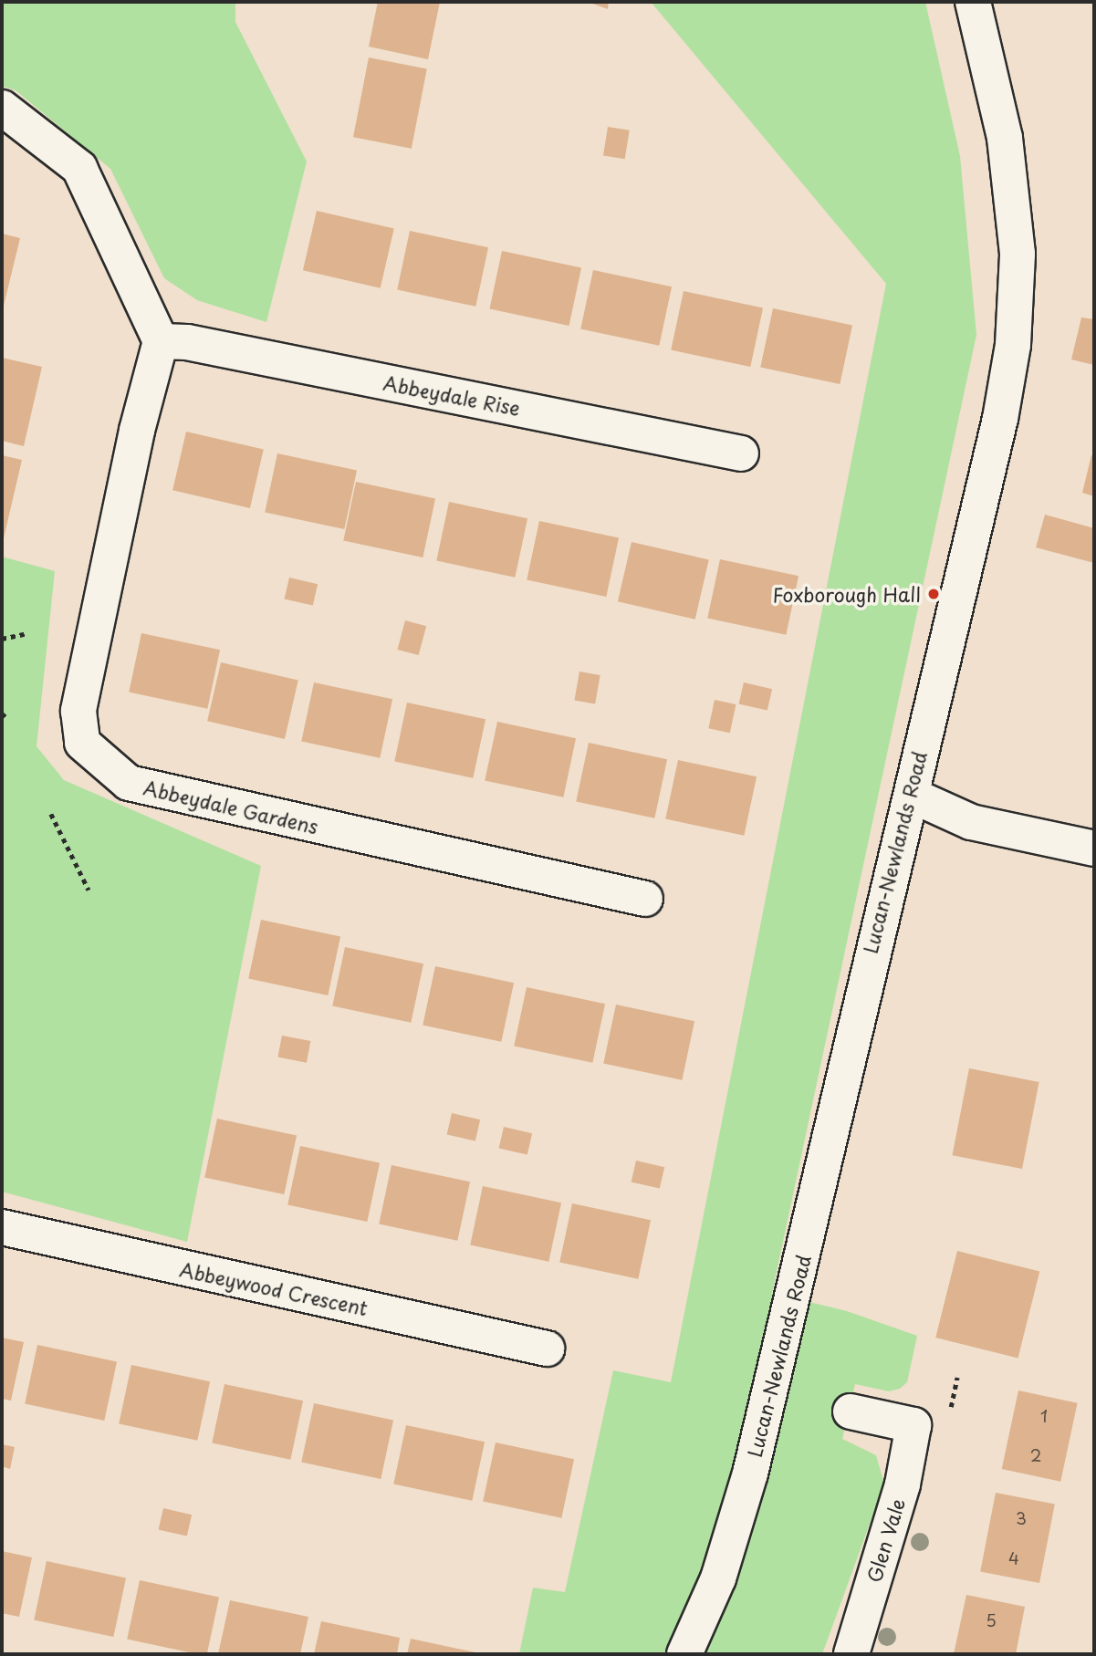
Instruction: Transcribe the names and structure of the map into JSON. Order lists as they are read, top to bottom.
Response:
{
  "streets": {
    "street": [
      "Abbeydale Rise",
      "Abbeydale Gardens",
      "Lucan-Newlands Road",
      "Abbeywood Crescent",
      "Glen Vale"
    ]
  },
  "crossings": [
    ["Abbeydale Rise", "Abbeydale Gardens"]
  ],
  "places": ["Foxborough Hall"],
  "house_numbers": [
    "1",
    "2",
    "3",
    "4",
    "5"
  ]
}
